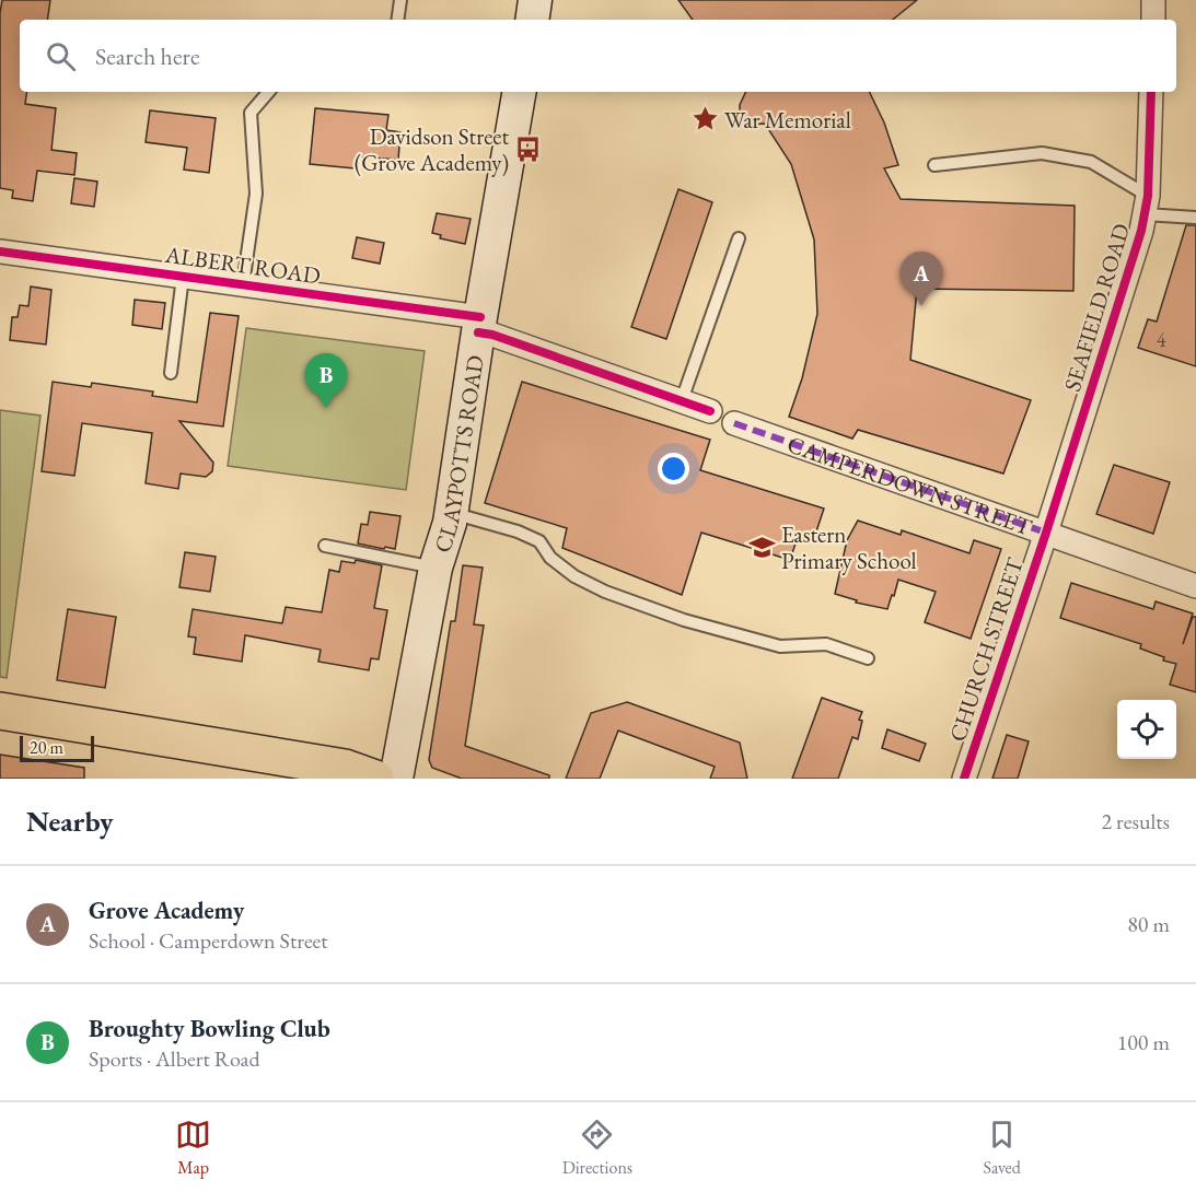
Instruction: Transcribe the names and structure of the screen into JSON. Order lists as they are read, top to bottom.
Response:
{
  "streets": {
    "main road": ["CLAYPOTTS ROAD"],
    "street": [
      "ALBERT ROAD",
      "SEAFIELD ROAD",
      "CAMPERDOWN STREET",
      "CHURCH STREET"
    ]
  },
  "crossings": [
    ["ALBERT ROAD", "CLAYPOTTS ROAD"],
    ["SEAFIELD ROAD", "CAMPERDOWN STREET"],
    ["SEAFIELD ROAD", "CHURCH STREET"],
    ["CAMPERDOWN STREET", "CHURCH STREET"]
  ],
  "places": {
    "place": ["War Memorial"],
    "bus stop": ["Davidson Street (Grove Academy)"],
    "school or university": ["Eastern Primary School"]
  },
  "house_numbers": ["4"],
  "scale_bar": "20 m",
  "page": {
    "search": "Search here",
    "pins": ["A", "B"],
    "scale": "20 m",
    "heading": ["Nearby", "2 results"],
    "list": [
      {
        "mark": "A",
        "name": "Grove Academy",
        "note": "School · Camperdown Street",
        "value": "80 m"
      },
      {
        "mark": "B",
        "name": "Broughty Bowling Club",
        "note": "Sports · Albert Road",
        "value": "100 m"
      }
    ],
    "nav": ["Map", "Directions", "Saved"]
  }
}
